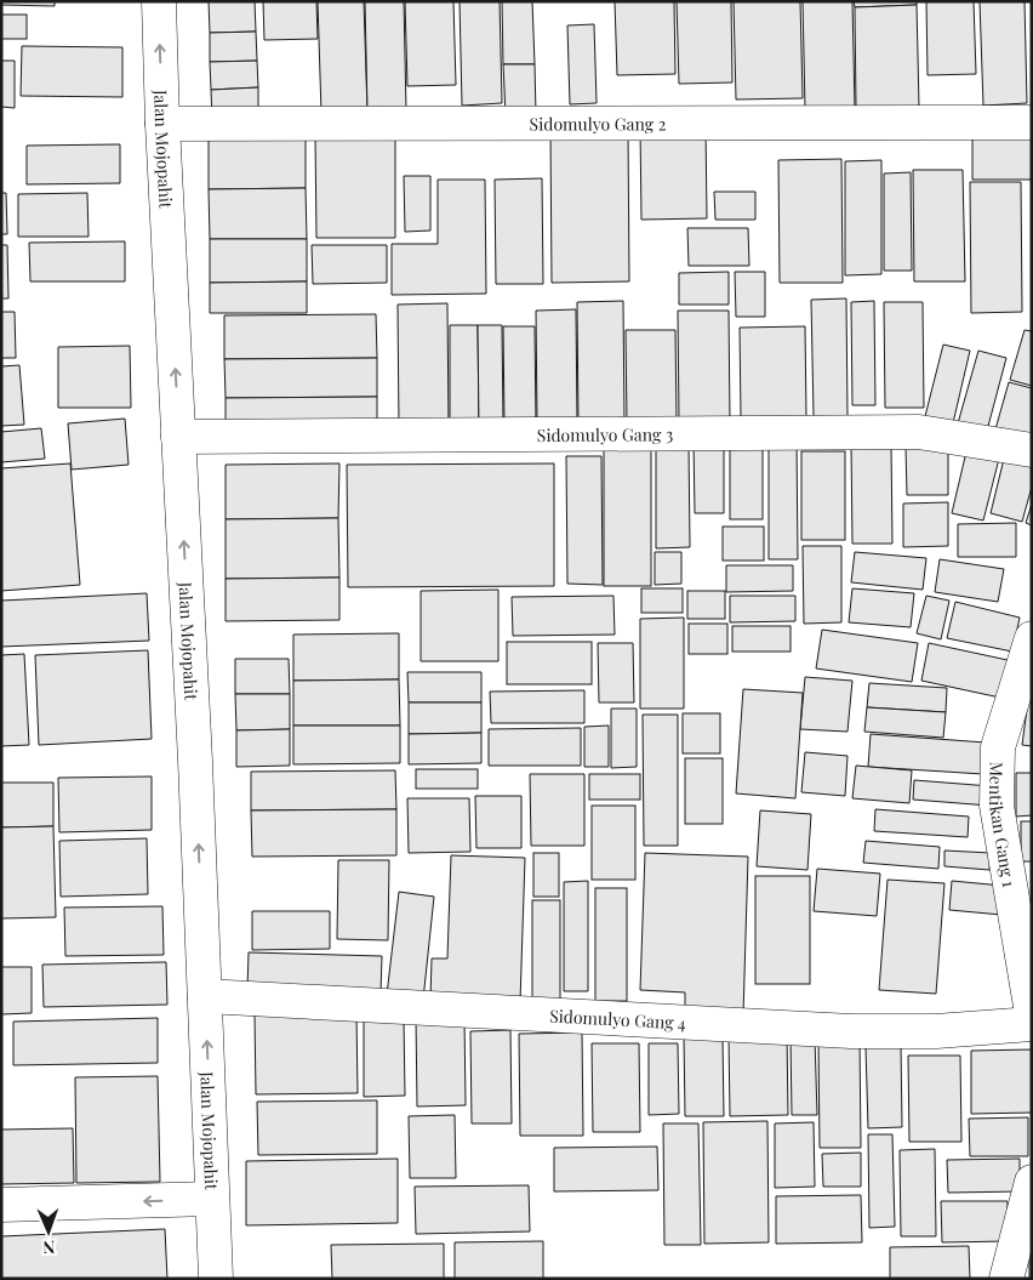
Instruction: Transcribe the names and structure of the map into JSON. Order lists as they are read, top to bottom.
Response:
{
  "streets": {
    "street": [
      "Sidomulyo Gang 2",
      "Jalan Mojopahit",
      "Sidomulyo Gang 3",
      "Mentikan Gang 1",
      "Sidomulyo Gang 4"
    ]
  },
  "crossings": [
    ["Sidomulyo Gang 2", "Jalan Mojopahit"],
    ["Jalan Mojopahit", "Sidomulyo Gang 3"],
    ["Jalan Mojopahit", "Sidomulyo Gang 4"]
  ],
  "one_way": ["Jalan Mojopahit"],
  "north": "bottom"
}
